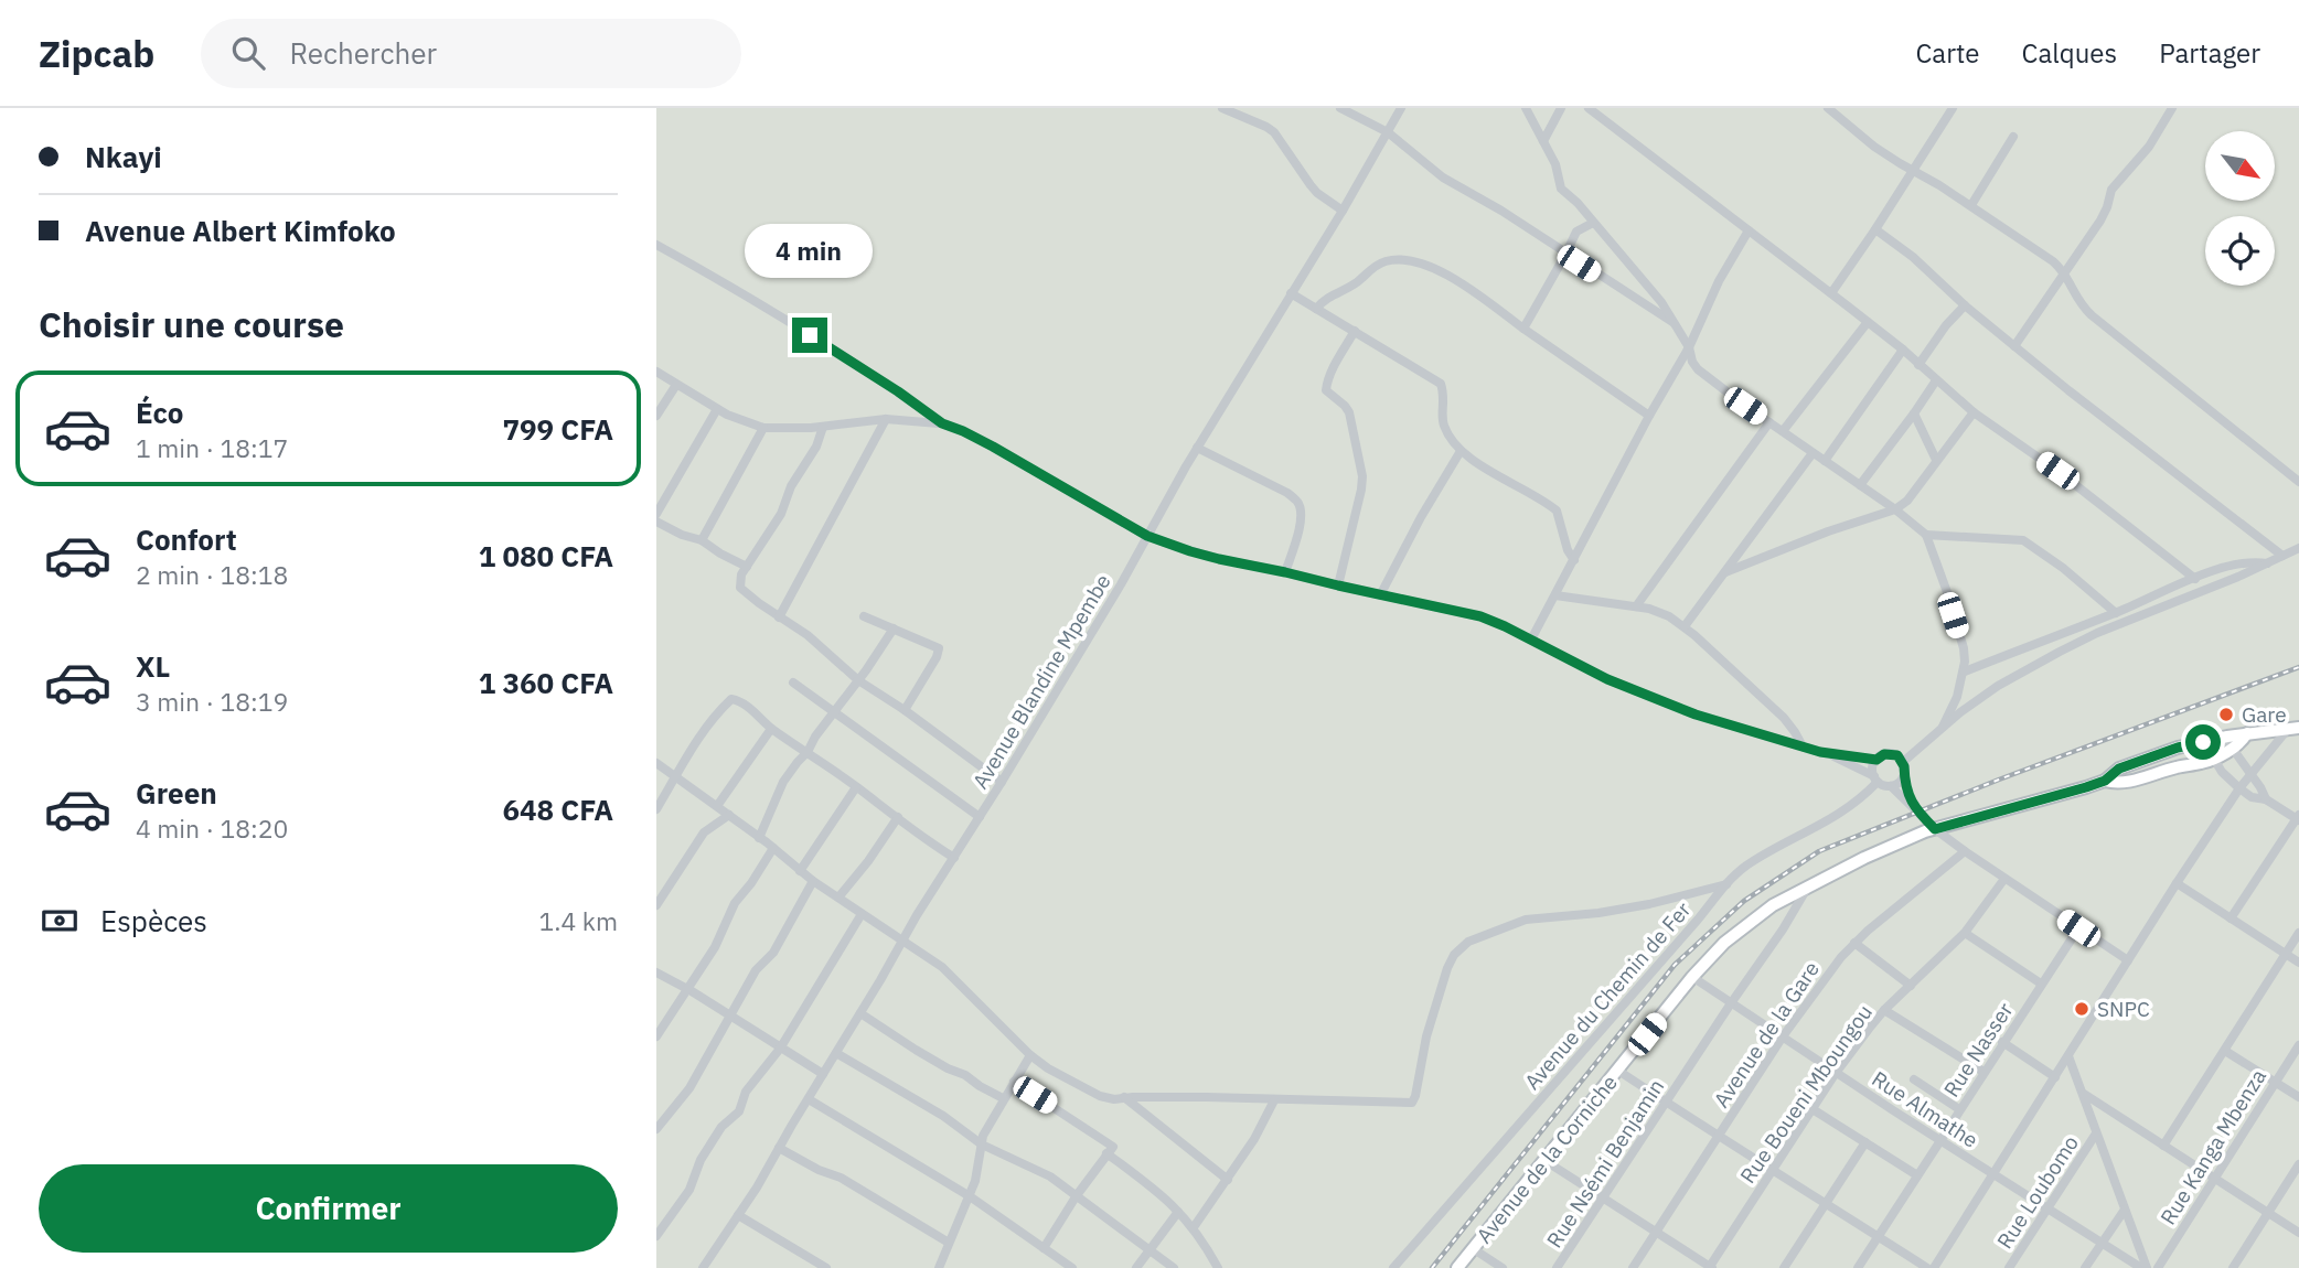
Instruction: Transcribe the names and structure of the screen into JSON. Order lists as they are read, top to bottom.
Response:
{
  "streets": {
    "street": [
      "Avenue Blandine Mpembe",
      "Avenue du Chemin de Fer",
      "Avenue de la Gare",
      "Rue Nasser",
      "Rue Boueni Mboungou",
      "Rue Almathe",
      "Rue Kanga Mbenza",
      "Avenue de la Corniche",
      "Rue Nsémi Benjamin",
      "Rue Loubomo"
    ]
  },
  "crossings": [
    ["Avenue de la Gare", "Rue Almathe"],
    ["Rue Nasser", "Rue Almathe"],
    ["Rue Boueni Mboungou", "Rue Almathe"],
    ["Rue Almathe", "Avenue de la Corniche"],
    ["Rue Almathe", "Rue Nsémi Benjamin"],
    ["Rue Almathe", "Rue Loubomo"],
    ["Avenue de la Corniche", "Rue Nsémi Benjamin"]
  ],
  "places": ["Gare", "SNPC"],
  "north": "bottom right",
  "page": {
    "header": "Zipcab",
    "search": "Rechercher",
    "nav": ["Carte", "Calques", "Partager"],
    "banner": ["Nkayi", "Avenue Albert Kimfoko"],
    "bubble": "4 min",
    "heading": "Choisir une course",
    "list": [
      {
        "name": "Éco",
        "note": "1 min · 18:17",
        "value": "799 CFA"
      },
      {
        "name": "Confort",
        "note": "2 min · 18:18",
        "value": "1 080 CFA"
      },
      {
        "name": "XL",
        "note": "3 min · 18:19",
        "value": "1 360 CFA"
      },
      {
        "name": "Green",
        "note": "4 min · 18:20",
        "value": "648 CFA"
      }
    ],
    "pay": ["Espèces", "1.4 km"],
    "buttons": "Confirmer"
  }
}
